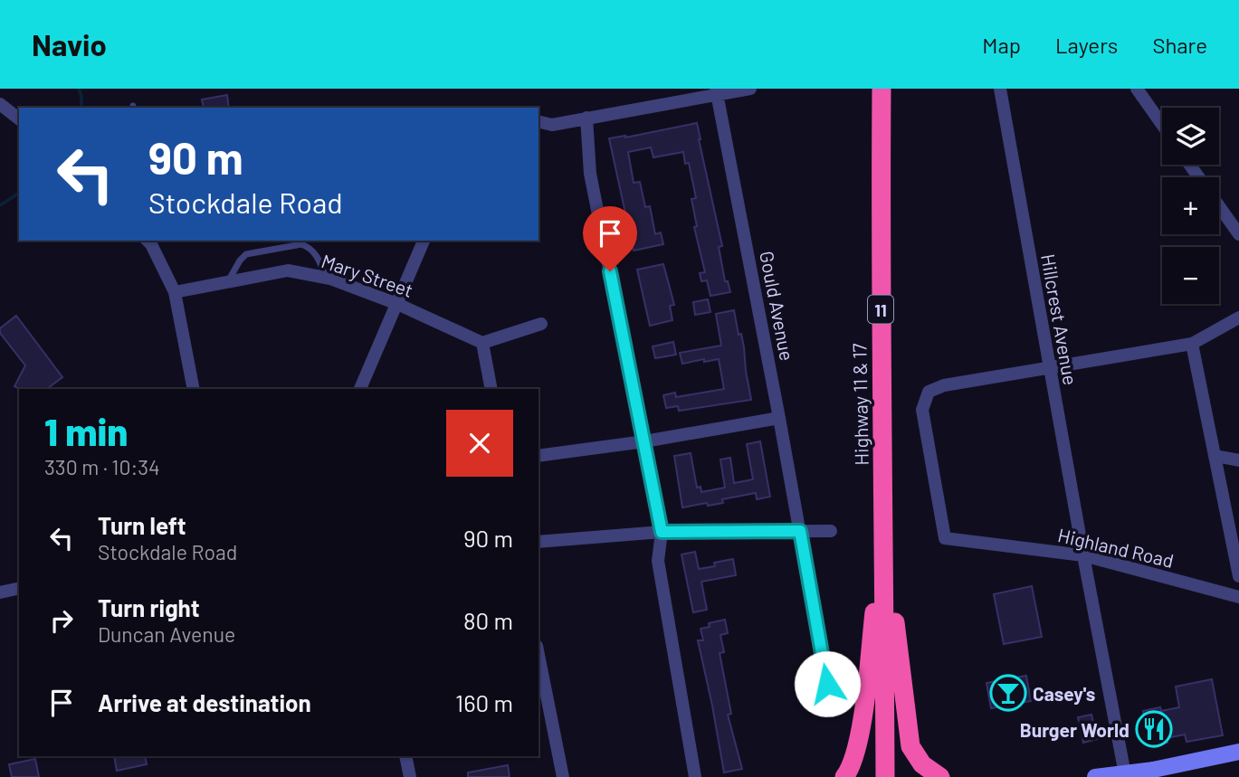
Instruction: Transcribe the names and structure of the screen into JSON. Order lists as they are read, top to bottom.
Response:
{
  "streets": {
    "highway": ["11", "Highway 11 & 17"],
    "street": [
      "Mary Street",
      "Gould Avenue",
      "Hillcrest Avenue",
      "Highland Road"
    ]
  },
  "crossings": [
    ["Hillcrest Avenue", "Highland Road"]
  ],
  "places": {
    "bar": ["Casey's"],
    "restaurant": ["Burger World"]
  },
  "page": {
    "header": "Navio",
    "nav": ["Map", "Layers", "Share"],
    "map_buttons": ["+", "−"],
    "turn": ["90 m", "Stockdale Road"],
    "heading": ["1 min", "330 m · 10:34"],
    "list": [
      {
        "name": "Turn left",
        "note": "Stockdale Road",
        "value": "90 m"
      },
      {
        "name": "Turn right",
        "note": "Duncan Avenue",
        "value": "80 m"
      },
      {
        "name": "Arrive at destination",
        "value": "160 m"
      }
    ]
  }
}
